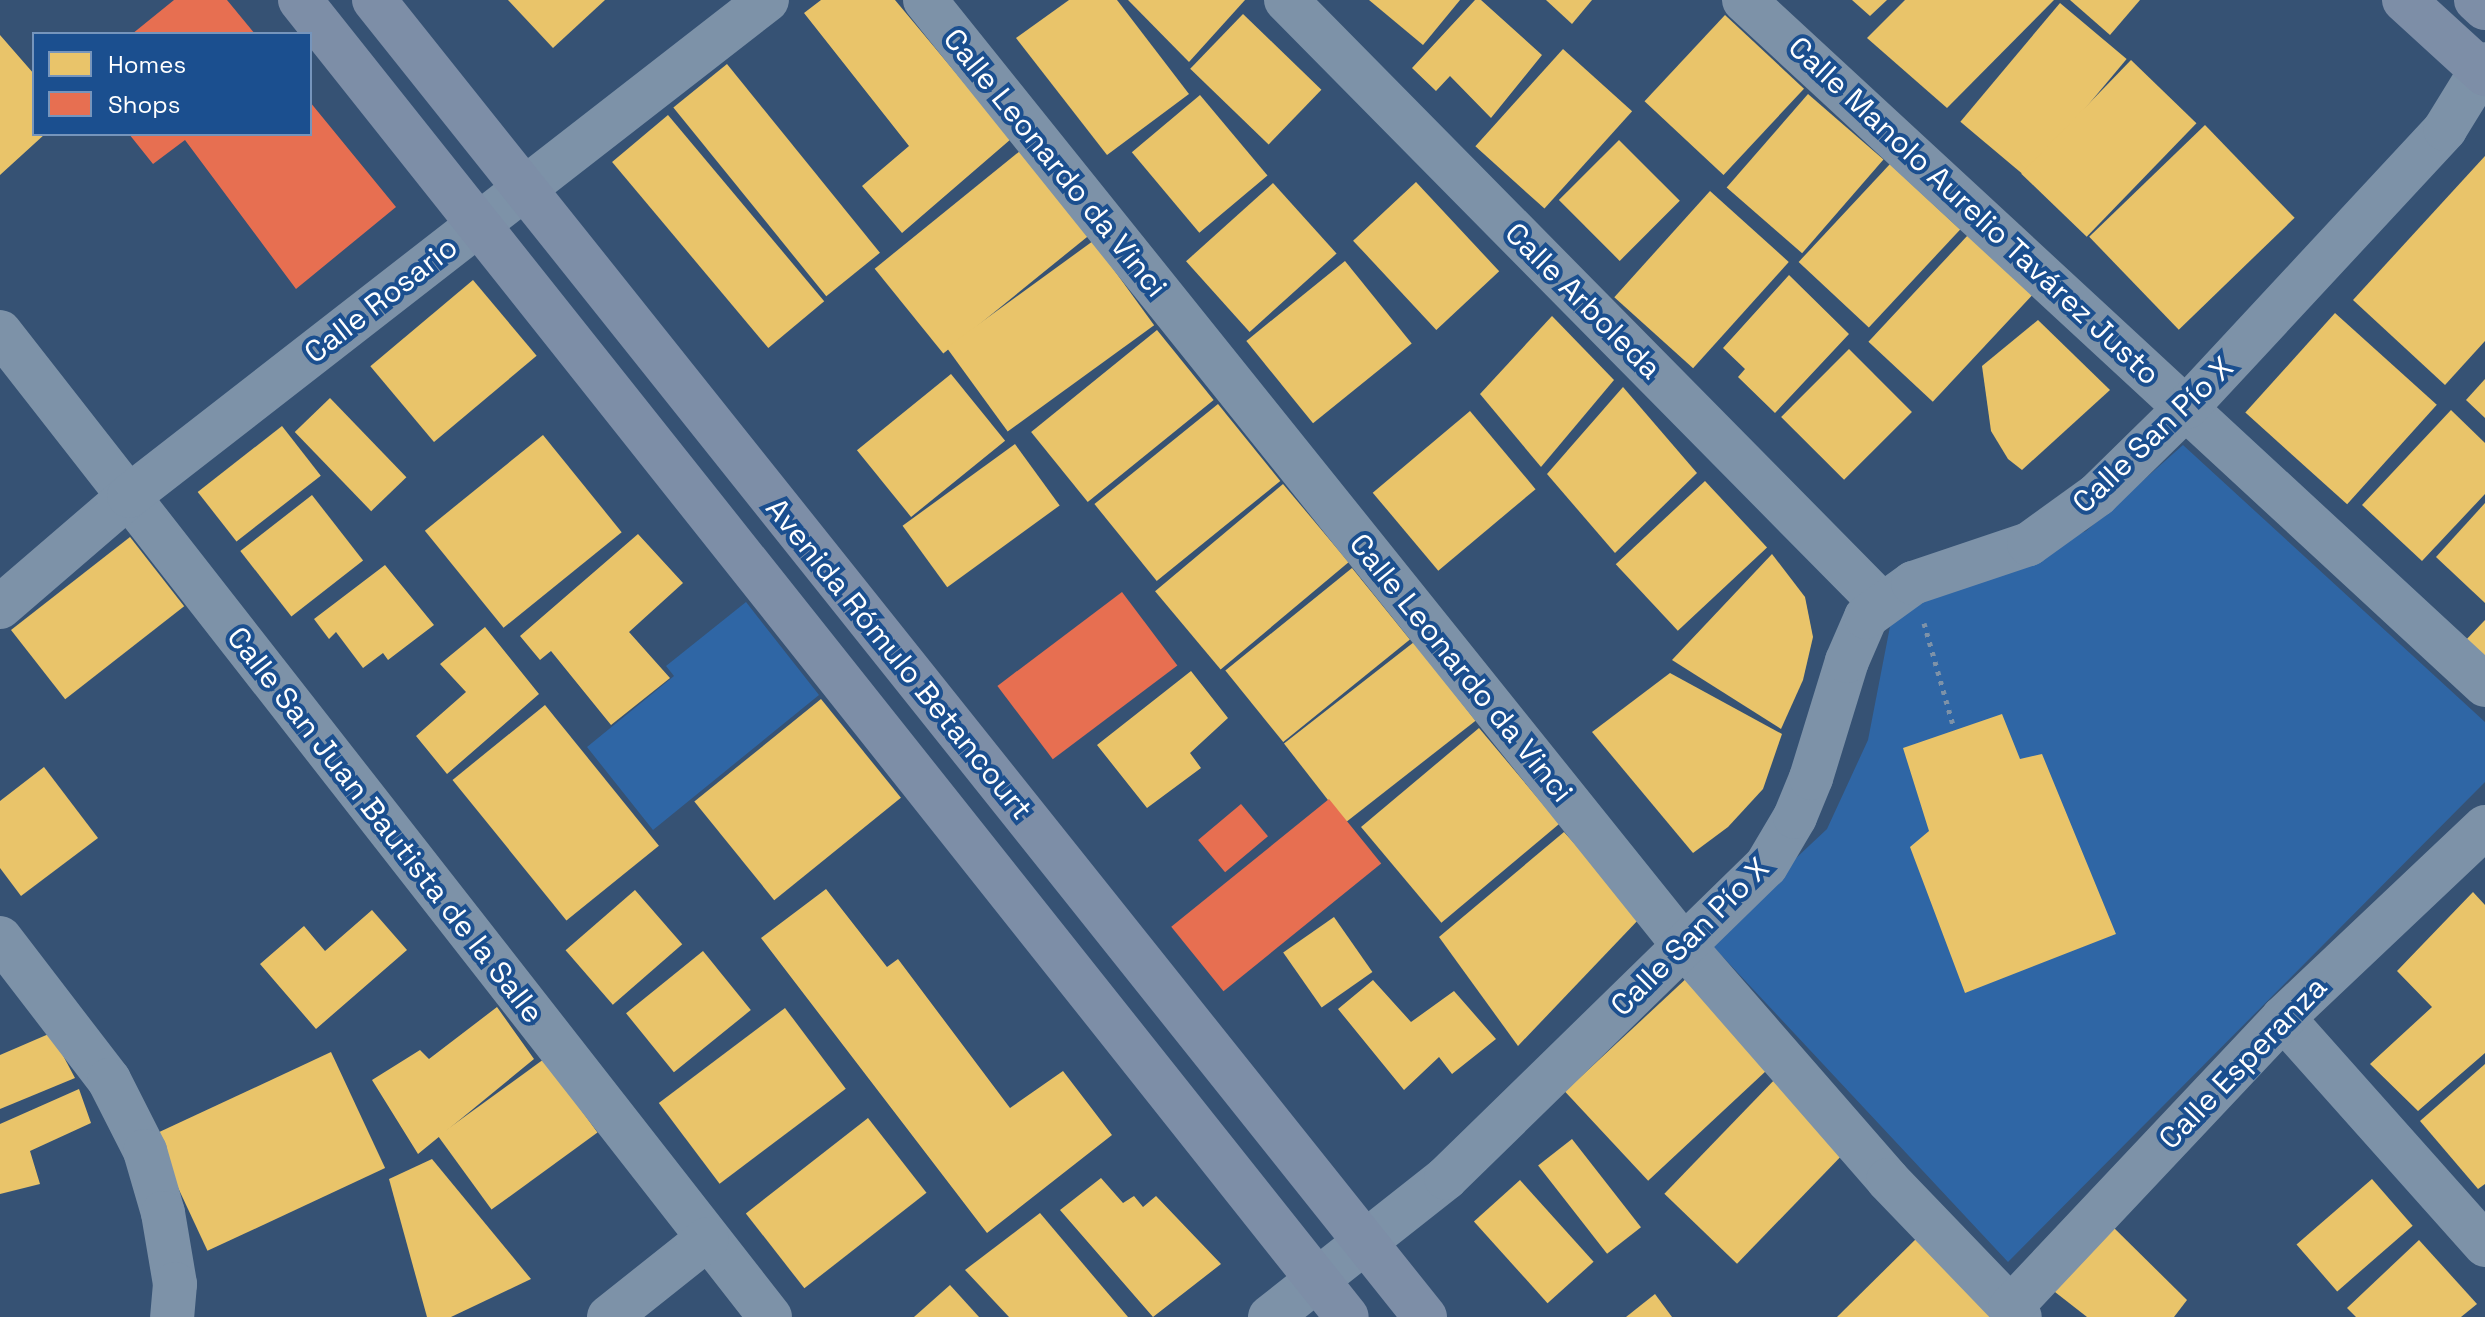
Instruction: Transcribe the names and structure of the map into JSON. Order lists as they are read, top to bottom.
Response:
{
  "streets": {
    "main road": ["Avenida Rómulo Betancourt"],
    "street": [
      "Calle Leonardo da Vinci",
      "Calle Manolo Aurelio Tavárez Justo",
      "Calle Rosario",
      "Calle Arboleda",
      "Calle San Pío X",
      "Calle San Juan Bautista de la Salle",
      "Calle Esperanza"
    ]
  },
  "crossings": [
    ["Calle Leonardo da Vinci", "Calle San Pío X"],
    ["Calle Leonardo da Vinci", "Calle Esperanza"],
    ["Calle Manolo Aurelio Tavárez Justo", "Calle San Pío X"],
    ["Calle Rosario", "Avenida Rómulo Betancourt"],
    ["Calle Rosario", "Calle San Juan Bautista de la Salle"],
    ["Calle Arboleda", "Calle San Pío X"],
    ["Calle San Pío X", "Avenida Rómulo Betancourt"]
  ],
  "legend": ["Homes", "Shops"]
}
